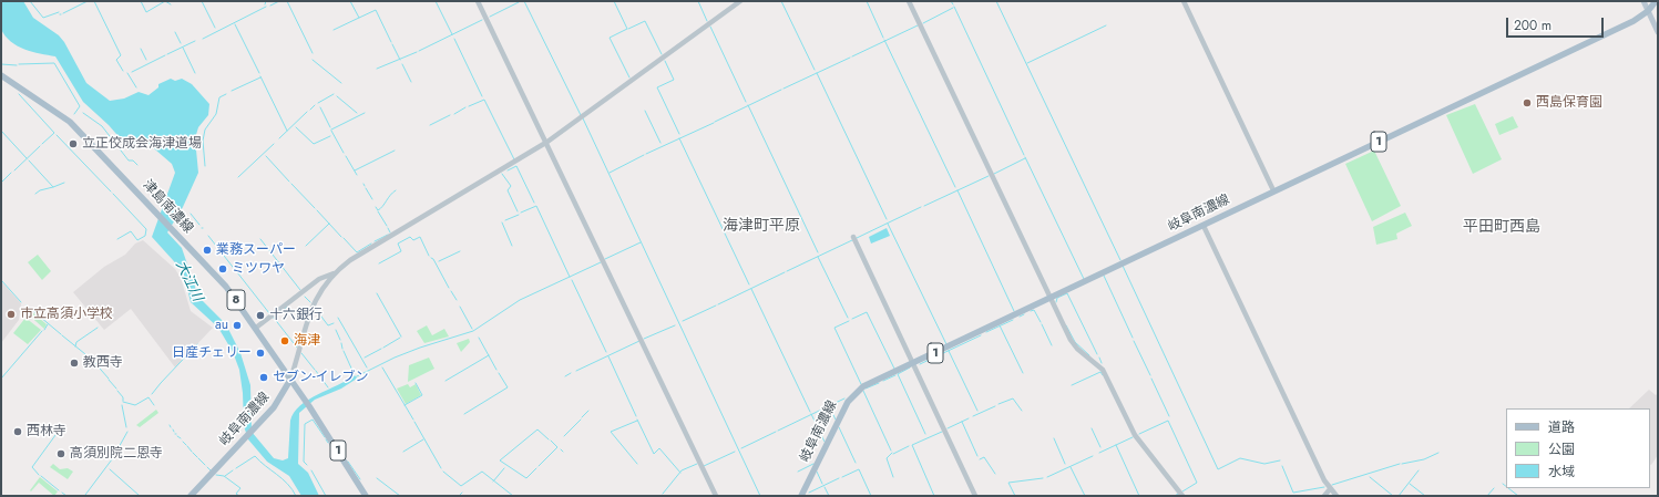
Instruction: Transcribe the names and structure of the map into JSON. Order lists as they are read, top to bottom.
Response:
{
  "streets": {
    "main road": [
      "1",
      "津島南濃線",
      "岐阜南濃線",
      "8"
    ]
  },
  "crossings": [
    ["1", "津島南濃線"],
    ["1", "岐阜南濃線"],
    ["津島南濃線", "岐阜南濃線"]
  ],
  "districts": ["海津町平原", "平田町西島"],
  "water": ["大江川"],
  "places": [
    "西島保育園",
    "立正佼成会海津道場",
    "業務スーパー",
    "ミツワヤ",
    "市立高須小学校",
    "十六銀行",
    "au",
    "海津",
    "日産チェリー",
    "教西寺",
    "セブン-イレブン",
    "西林寺",
    "高須別院二恩寺"
  ],
  "legend": ["道路", "公園", "水域"],
  "scale_bar": "200 m"
}
